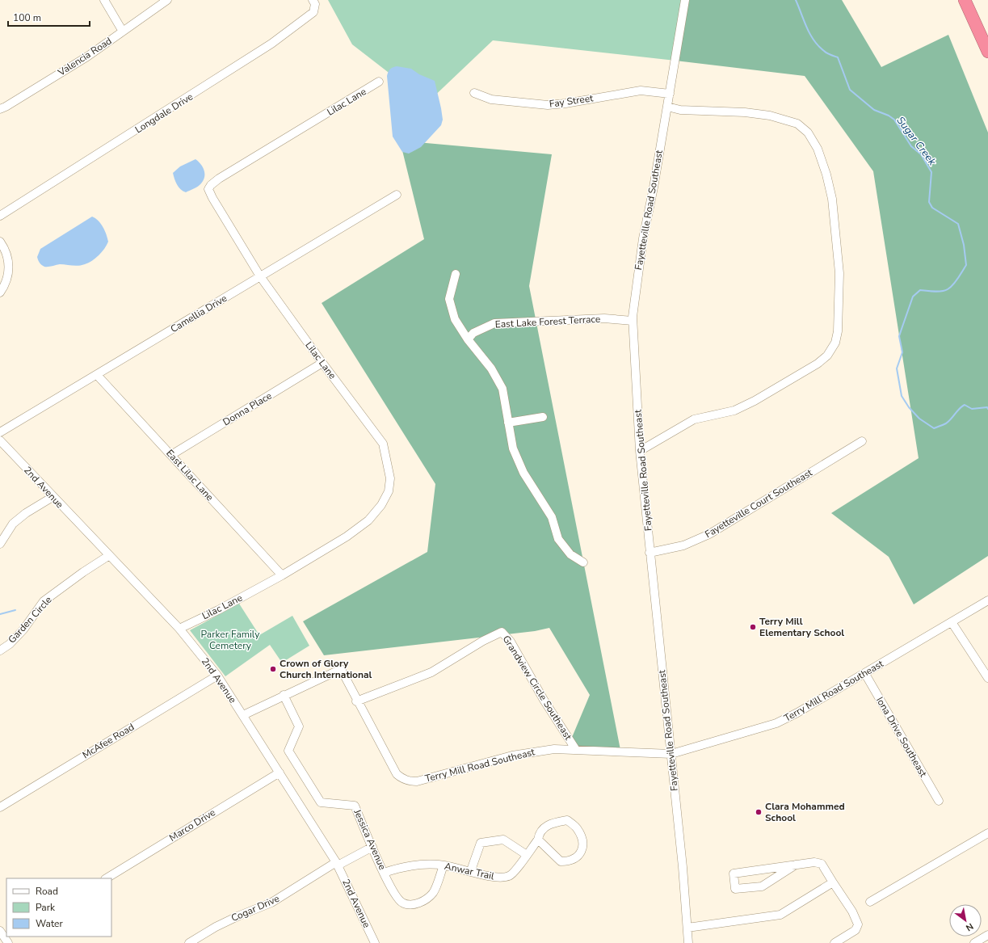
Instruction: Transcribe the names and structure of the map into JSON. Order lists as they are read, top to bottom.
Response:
{
  "streets": {
    "street": [
      "Valencia Road",
      "Fay Street",
      "Lilac Lane",
      "Longdale Drive",
      "Fayetteville Road Southeast",
      "Camellia Drive",
      "East Lake Forest Terrace",
      "Donna Place",
      "East Lilac Lane",
      "2nd Avenue",
      "Fayetteville Court Southeast",
      "Garden Circle",
      "Grandview Circle Southeast",
      "Terry Mill Road Southeast",
      "Iona Drive Southeast",
      "McAfee Road",
      "Marco Drive",
      "Jessica Avenue",
      "Anwar Trail",
      "Cogar Drive"
    ]
  },
  "crossings": [
    ["Fay Street", "Fayetteville Road Southeast"],
    ["Lilac Lane", "Camellia Drive"],
    ["Lilac Lane", "Donna Place"],
    ["Lilac Lane", "East Lilac Lane"],
    ["Lilac Lane", "2nd Avenue"],
    ["Fayetteville Road Southeast", "East Lake Forest Terrace"],
    ["Fayetteville Road Southeast", "Fayetteville Court Southeast"],
    ["Fayetteville Road Southeast", "Terry Mill Road Southeast"],
    ["Camellia Drive", "East Lilac Lane"],
    ["Donna Place", "East Lilac Lane"],
    ["2nd Avenue", "Garden Circle"],
    ["2nd Avenue", "Terry Mill Road Southeast"],
    ["2nd Avenue", "McAfee Road"],
    ["2nd Avenue", "Marco Drive"],
    ["2nd Avenue", "Cogar Drive"],
    ["Grandview Circle Southeast", "Terry Mill Road Southeast"],
    ["Terry Mill Road Southeast", "Iona Drive Southeast"],
    ["Terry Mill Road Southeast", "Jessica Avenue"],
    ["Jessica Avenue", "Anwar Trail"],
    ["Jessica Avenue", "Cogar Drive"]
  ],
  "water": ["Sugar Creek"],
  "parks": ["Parker Family Cemetery"],
  "places": ["Terry Mill Elementary School", "Crown of Glory Church International", "Clara Mohammed School"],
  "legend": ["Road", "Park", "Water"],
  "scale_bar": "100 m",
  "north": "bottom right"
}
